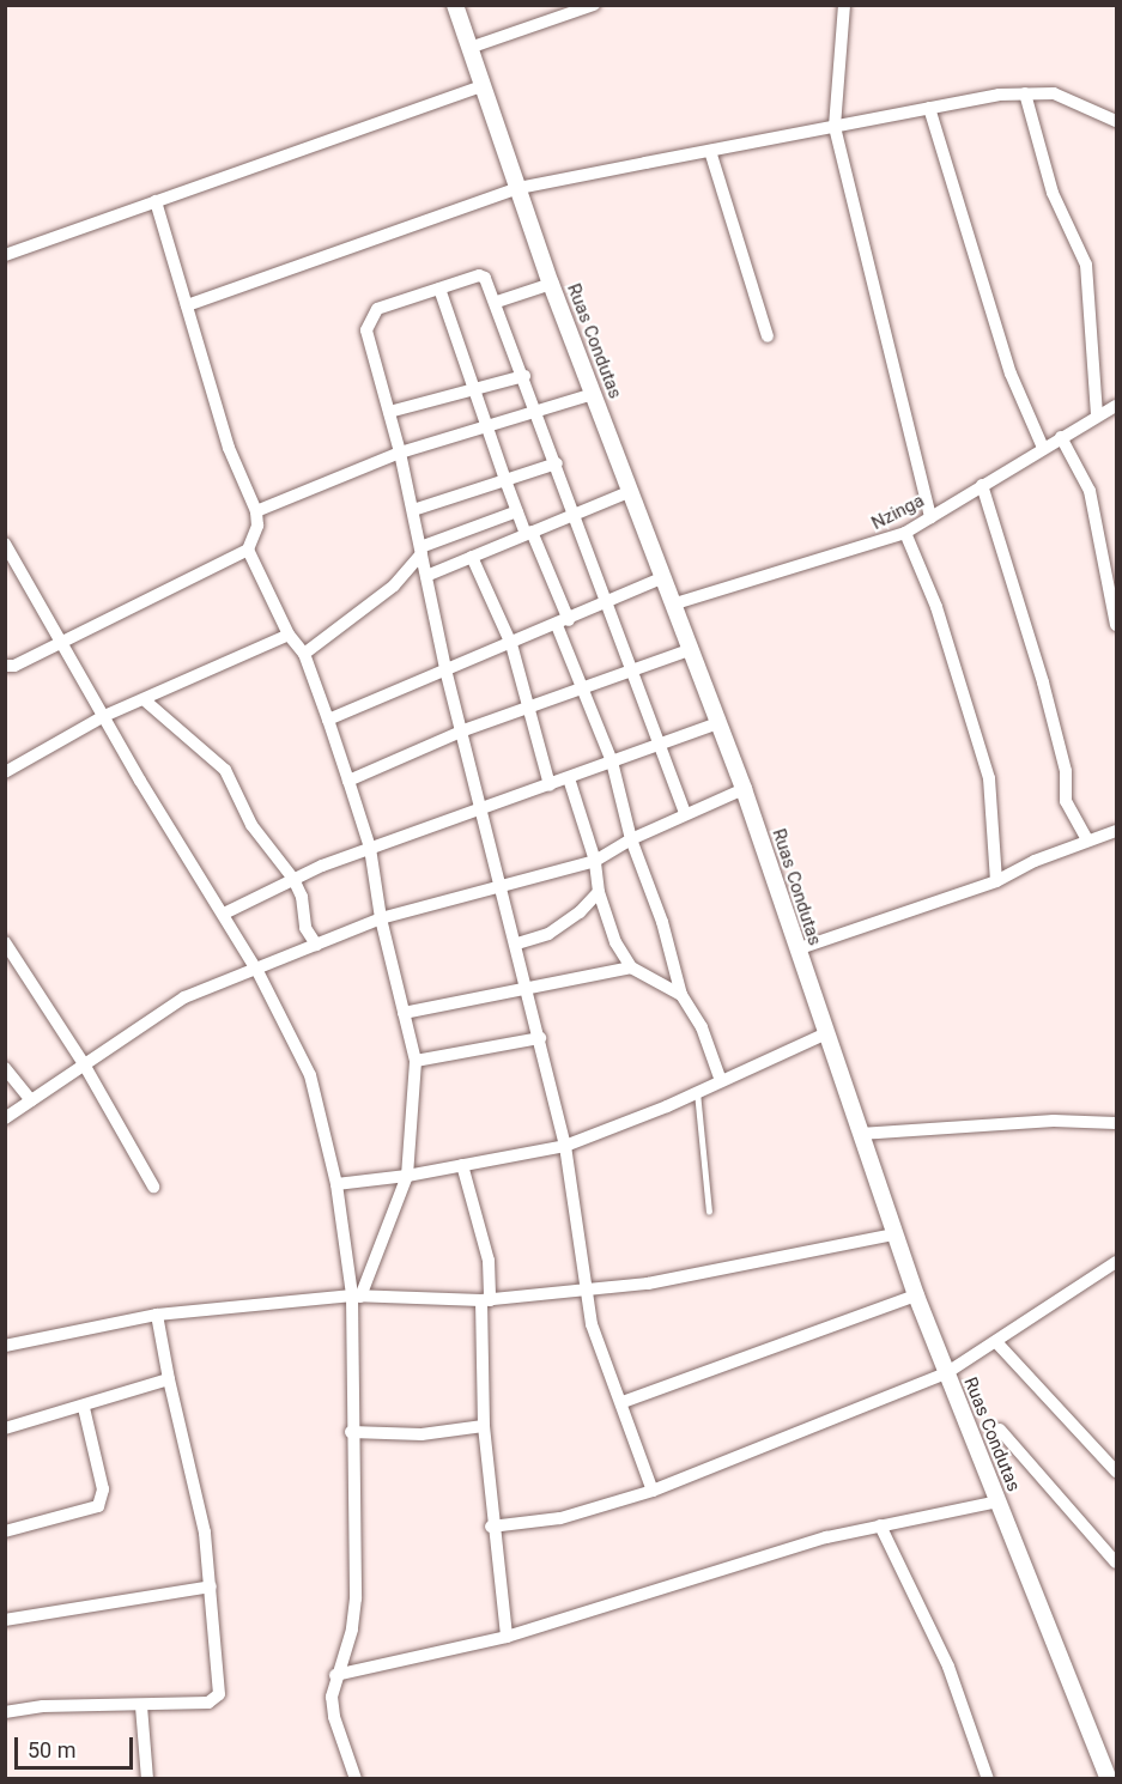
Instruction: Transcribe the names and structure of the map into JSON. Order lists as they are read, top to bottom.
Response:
{
  "streets": {
    "street": ["Ruas Condutas", "Nzinga"]
  },
  "crossings": [
    ["Ruas Condutas", "Nzinga"]
  ],
  "scale_bar": "50 m"
}
